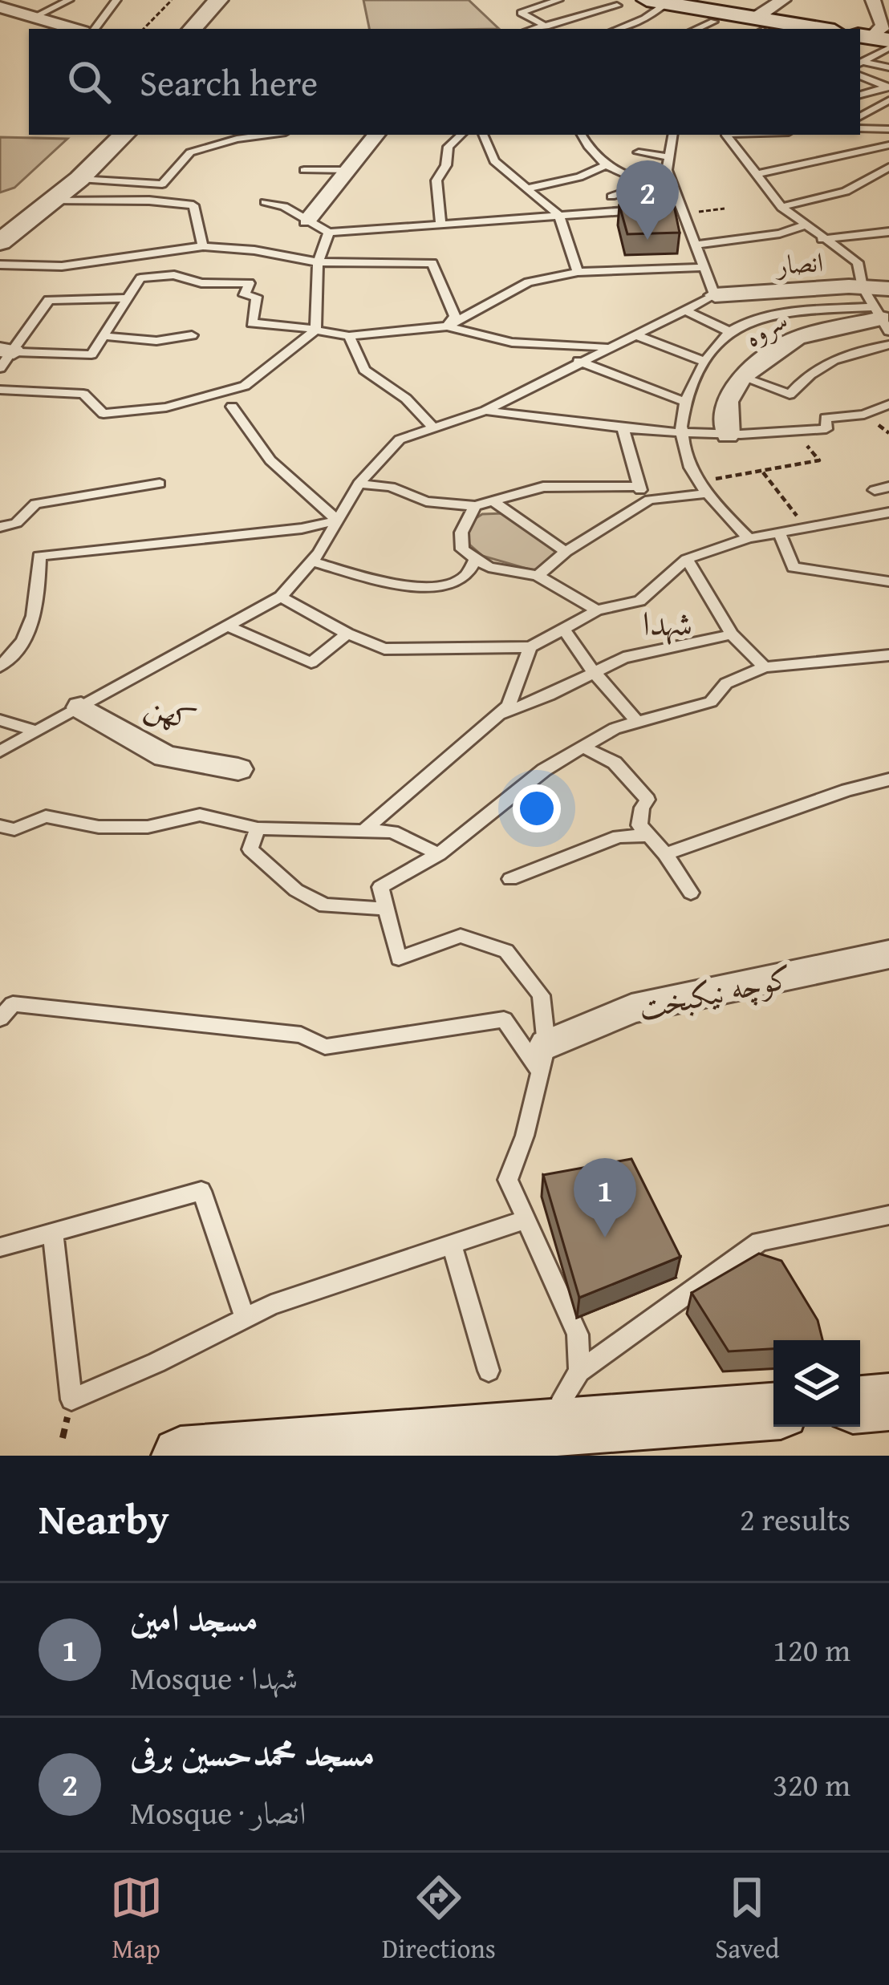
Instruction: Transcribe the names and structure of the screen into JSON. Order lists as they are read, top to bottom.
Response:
{
  "streets": {
    "street": [
      "انصار",
      "سروه",
      "کهن",
      "کوچه نیکبخت"
    ]
  },
  "districts": ["شهدا"],
  "page": {
    "search": "Search here",
    "pins": ["2", "1"],
    "heading": ["Nearby", "2 results"],
    "list": [
      {
        "mark": "1",
        "name": "مسجد امین",
        "note": "Mosque · شهدا",
        "value": "120 m"
      },
      {
        "mark": "2",
        "name": "مسجد محمدحسین برفی",
        "note": "Mosque · انصار",
        "value": "320 m"
      }
    ],
    "nav": ["Map", "Directions", "Saved"]
  }
}
